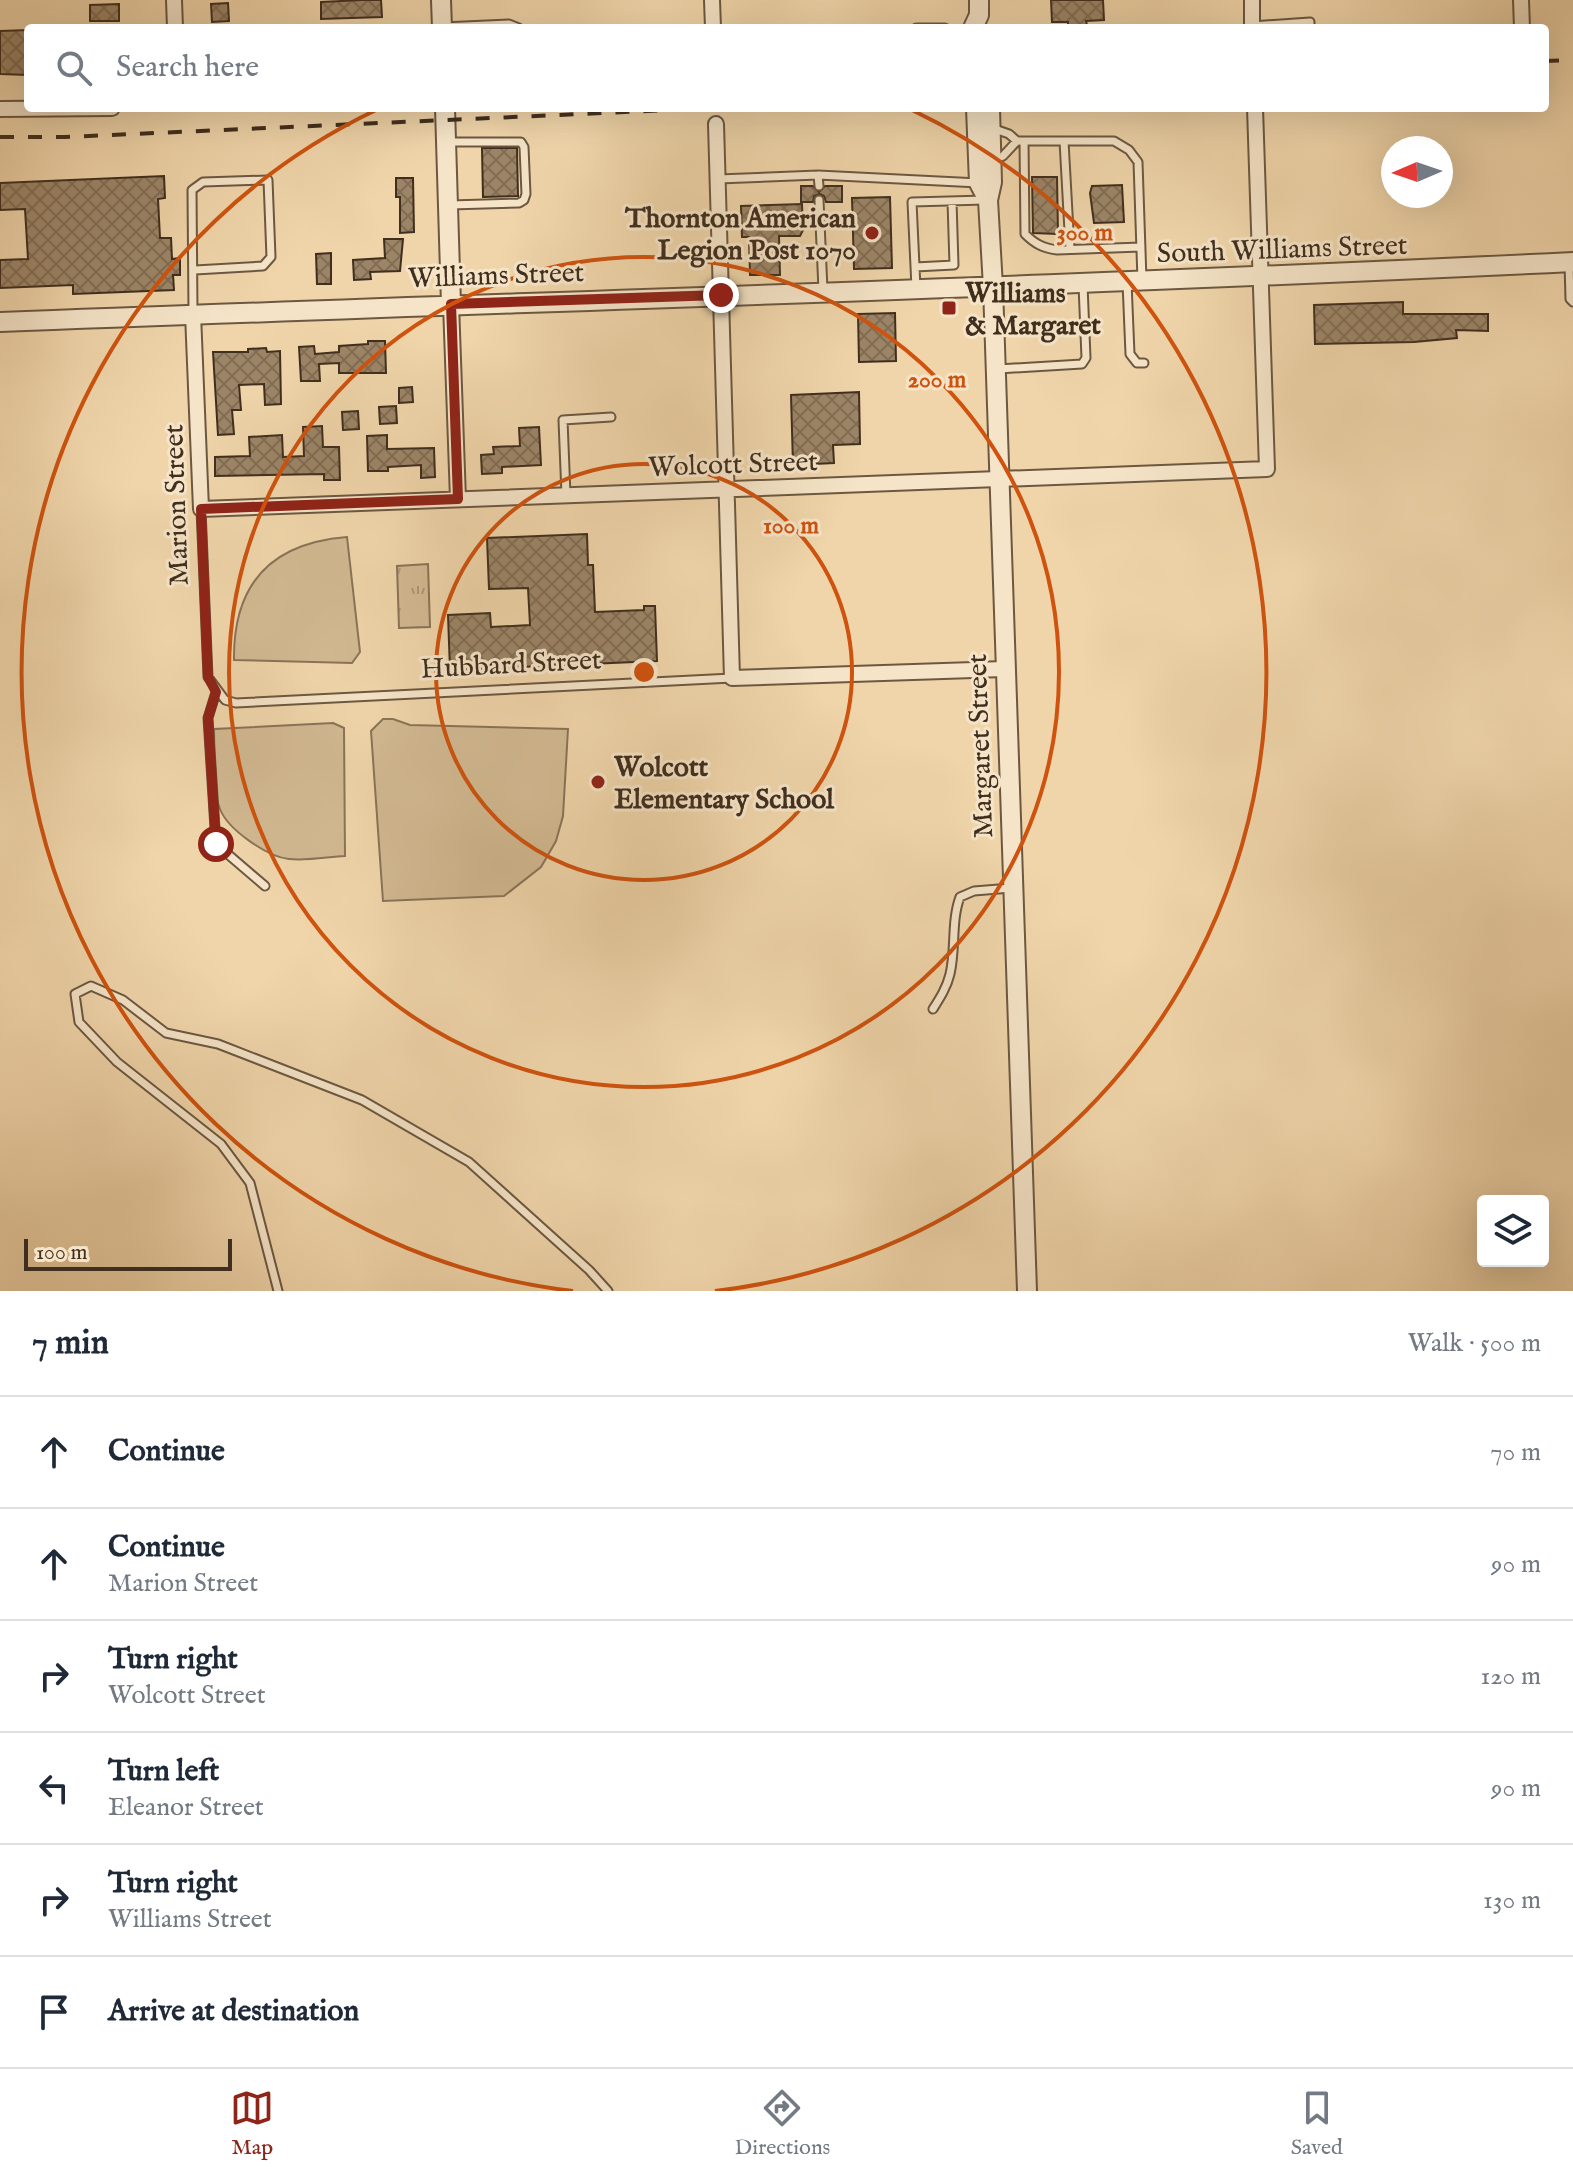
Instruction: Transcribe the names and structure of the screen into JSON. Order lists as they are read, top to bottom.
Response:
{
  "streets": {
    "street": [
      "South Williams Street",
      "Williams Street",
      "Wolcott Street",
      "Marion Street",
      "Hubbard Street",
      "Margaret Street"
    ]
  },
  "crossings": [
    ["South Williams Street", "Williams Street"],
    ["South Williams Street", "Wolcott Street"],
    ["South Williams Street", "Margaret Street"],
    ["Williams Street", "Marion Street"],
    ["Williams Street", "Margaret Street"],
    ["Wolcott Street", "Marion Street"],
    ["Wolcott Street", "Margaret Street"],
    ["Marion Street", "Hubbard Street"],
    ["Hubbard Street", "Margaret Street"]
  ],
  "places": {
    "other": ["Thornton American Legion Post 1070", "Wolcott Elementary School"],
    "transit": ["Williams & Margaret"]
  },
  "scale_bar": "100 m",
  "north": "left",
  "page": {
    "search": "Search here",
    "scale": "100 m",
    "heading": ["7 min", "Walk · 500 m"],
    "list": [
      ["Continue", "70 m"],
      ["Continue", "Marion Street", "90 m"],
      ["Turn right", "Wolcott Street", "120 m"],
      ["Turn left", "Eleanor Street", "90 m"],
      ["Turn right", "Williams Street", "130 m"],
      "Arrive at destination"
    ],
    "nav": ["Map", "Directions", "Saved"]
  },
  "rings": ["300 m", "200 m", "100 m"]
}
